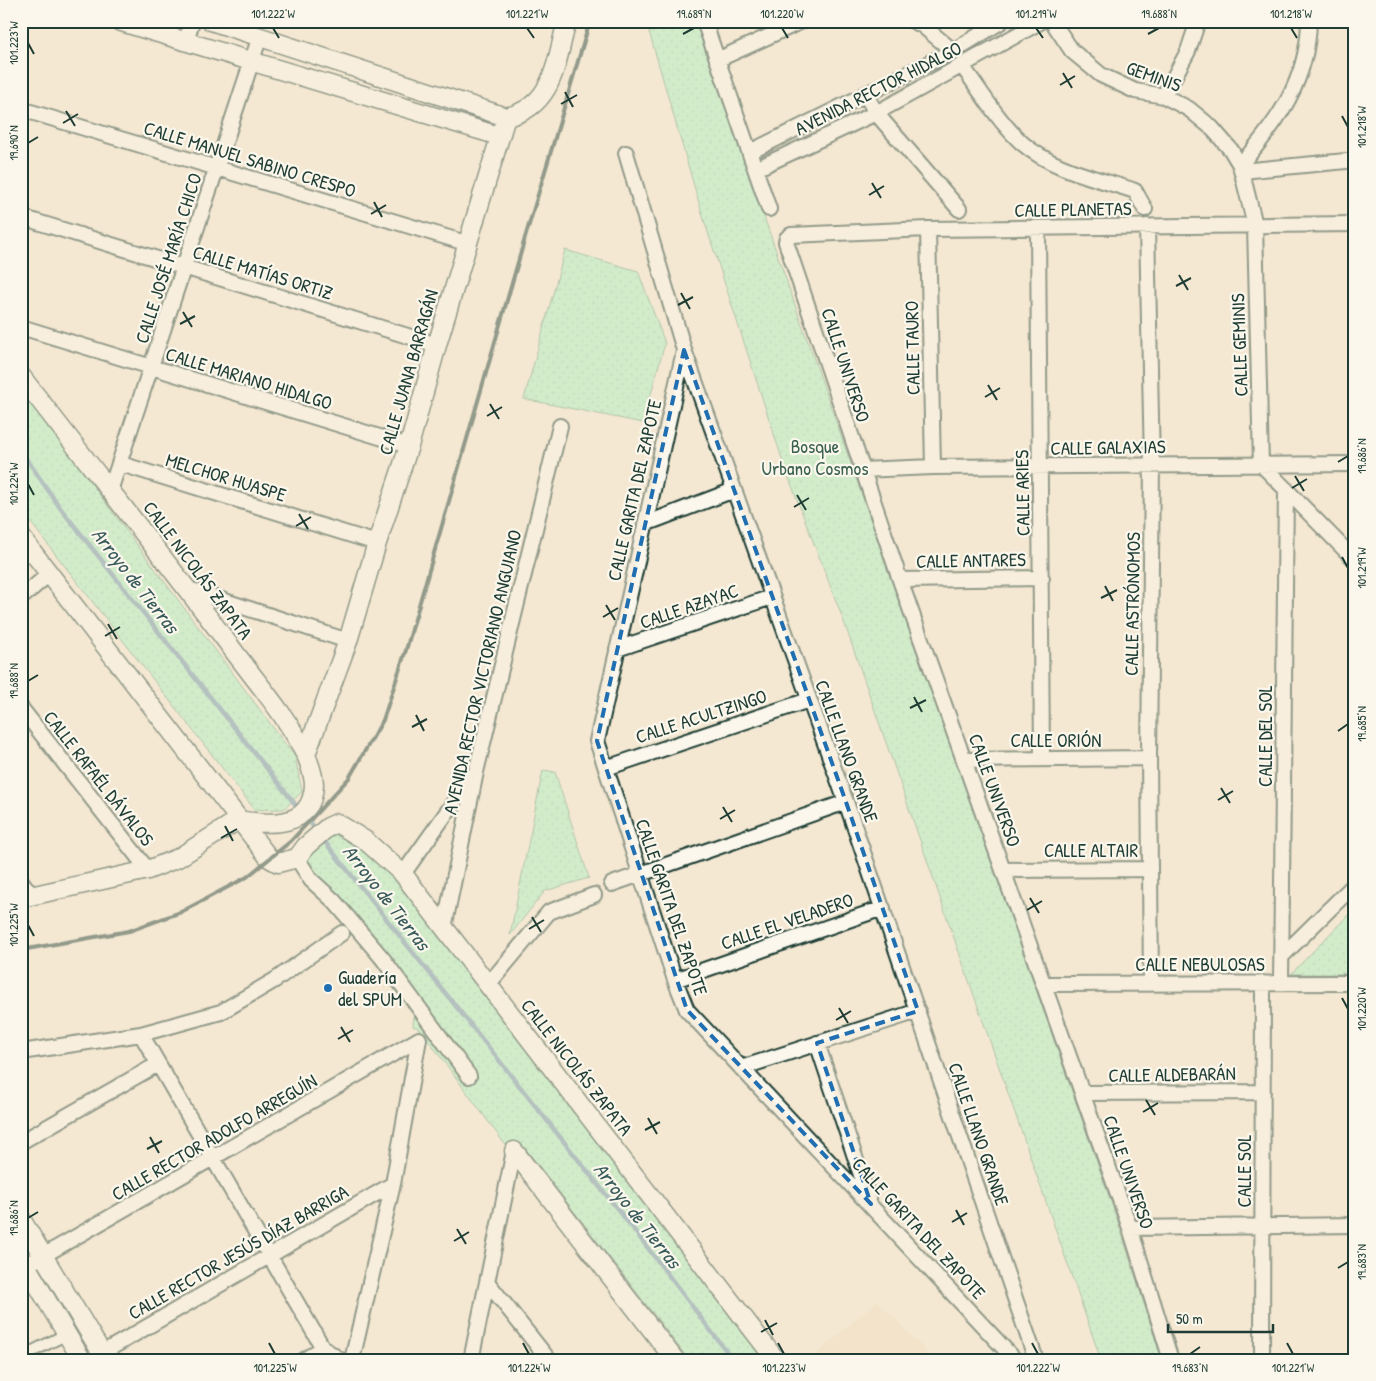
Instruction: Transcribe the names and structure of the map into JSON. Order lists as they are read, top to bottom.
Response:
{
  "streets": {
    "street": [
      "GEMINIS",
      "AVENIDA RECTOR HIDALGO",
      "CALLE MANUEL SABINO CRESPO",
      "CALLE PLANETAS",
      "CALLE JOSÉ MARÍA CHICO",
      "CALLE MATÍAS ORTIZ",
      "CALLE GEMINIS",
      "CALLE TAURO",
      "CALLE UNIVERSO",
      "CALLE JUANA BARRAGÁN",
      "CALLE MARIANO HIDALGO",
      "CALLE GALAXIAS",
      "MELCHOR HUASPE",
      "CALLE GARITA DEL ZAPOTE",
      "CALLE ARIES",
      "CALLE ANTARES",
      "CALLE NICOLÁS ZAPATA",
      "CALLE ASTRÓNOMOS",
      "CALLE AZAYAC",
      "AVENIDA RECTOR VICTORIANO ANGUIANO",
      "CALLE ACULTZINGO",
      "CALLE DEL SOL",
      "CALLE ORIÓN",
      "CALLE LLANO GRANDE",
      "CALLE RAFAÉL DÁVALOS",
      "CALLE ALTAIR",
      "CALLE EL VELADERO",
      "CALLE NEBULOSAS",
      "CALLE ALDEBARÁN",
      "CALLE RECTOR ADOLFO ARREGUÍN",
      "CALLE SOL",
      "CALLE RECTOR JESÚS DÍAZ BARRIGA"
    ]
  },
  "crossings": [
    ["GEMINIS", "CALLE PLANETAS"],
    ["GEMINIS", "CALLE GEMINIS"],
    ["CALLE MANUEL SABINO CRESPO", "CALLE JOSÉ MARÍA CHICO"],
    ["CALLE MANUEL SABINO CRESPO", "CALLE JUANA BARRAGÁN"],
    ["CALLE PLANETAS", "CALLE GEMINIS"],
    ["CALLE PLANETAS", "CALLE TAURO"],
    ["CALLE PLANETAS", "CALLE UNIVERSO"],
    ["CALLE PLANETAS", "CALLE ARIES"],
    ["CALLE PLANETAS", "CALLE ASTRÓNOMOS"],
    ["CALLE JOSÉ MARÍA CHICO", "CALLE MATÍAS ORTIZ"],
    ["CALLE JOSÉ MARÍA CHICO", "CALLE MARIANO HIDALGO"],
    ["CALLE JOSÉ MARÍA CHICO", "MELCHOR HUASPE"],
    ["CALLE JOSÉ MARÍA CHICO", "CALLE NICOLÁS ZAPATA"],
    ["CALLE MATÍAS ORTIZ", "CALLE JUANA BARRAGÁN"],
    ["CALLE GEMINIS", "CALLE GALAXIAS"],
    ["CALLE TAURO", "CALLE GALAXIAS"],
    ["CALLE UNIVERSO", "CALLE GALAXIAS"],
    ["CALLE UNIVERSO", "CALLE ANTARES"],
    ["CALLE UNIVERSO", "CALLE ORIÓN"],
    ["CALLE UNIVERSO", "CALLE ALTAIR"],
    ["CALLE UNIVERSO", "CALLE NEBULOSAS"],
    ["CALLE UNIVERSO", "CALLE ALDEBARÁN"],
    ["CALLE JUANA BARRAGÁN", "CALLE MARIANO HIDALGO"],
    ["CALLE JUANA BARRAGÁN", "MELCHOR HUASPE"],
    ["CALLE JUANA BARRAGÁN", "CALLE NICOLÁS ZAPATA"],
    ["CALLE GALAXIAS", "CALLE ARIES"],
    ["CALLE GALAXIAS", "CALLE ASTRÓNOMOS"],
    ["CALLE GARITA DEL ZAPOTE", "CALLE AZAYAC"],
    ["CALLE GARITA DEL ZAPOTE", "CALLE ACULTZINGO"],
    ["CALLE GARITA DEL ZAPOTE", "CALLE LLANO GRANDE"],
    ["CALLE GARITA DEL ZAPOTE", "CALLE EL VELADERO"],
    ["CALLE ARIES", "CALLE ANTARES"],
    ["CALLE ARIES", "CALLE ORIÓN"],
    ["CALLE NICOLÁS ZAPATA", "AVENIDA RECTOR VICTORIANO ANGUIANO"],
    ["CALLE ASTRÓNOMOS", "CALLE ORIÓN"],
    ["CALLE ASTRÓNOMOS", "CALLE ALTAIR"],
    ["CALLE ASTRÓNOMOS", "CALLE NEBULOSAS"],
    ["CALLE AZAYAC", "CALLE LLANO GRANDE"],
    ["CALLE ACULTZINGO", "CALLE LLANO GRANDE"],
    ["CALLE DEL SOL", "CALLE NEBULOSAS"],
    ["CALLE LLANO GRANDE", "CALLE EL VELADERO"],
    ["CALLE NEBULOSAS", "CALLE SOL"],
    ["CALLE ALDEBARÁN", "CALLE SOL"],
    ["CALLE RECTOR ADOLFO ARREGUÍN", "CALLE RECTOR JESÚS DÍAZ BARRIGA"]
  ],
  "water": ["Arroyo de Tierras"],
  "parks": ["Bosque Urbano Cosmos"],
  "places": ["Guadería del SPUM"],
  "scale_bar": "50 m",
  "coordinates": [
    "101.222°W",
    "101.221°W",
    "19.689°N",
    "101.220°W",
    "101.219°W",
    "19.688°N",
    "101.218°W",
    "101.223°W",
    "19.690°N",
    "19.686°N",
    "101.224°W",
    "19.685°N",
    "101.225°W",
    "19.683°N"
  ]
}
